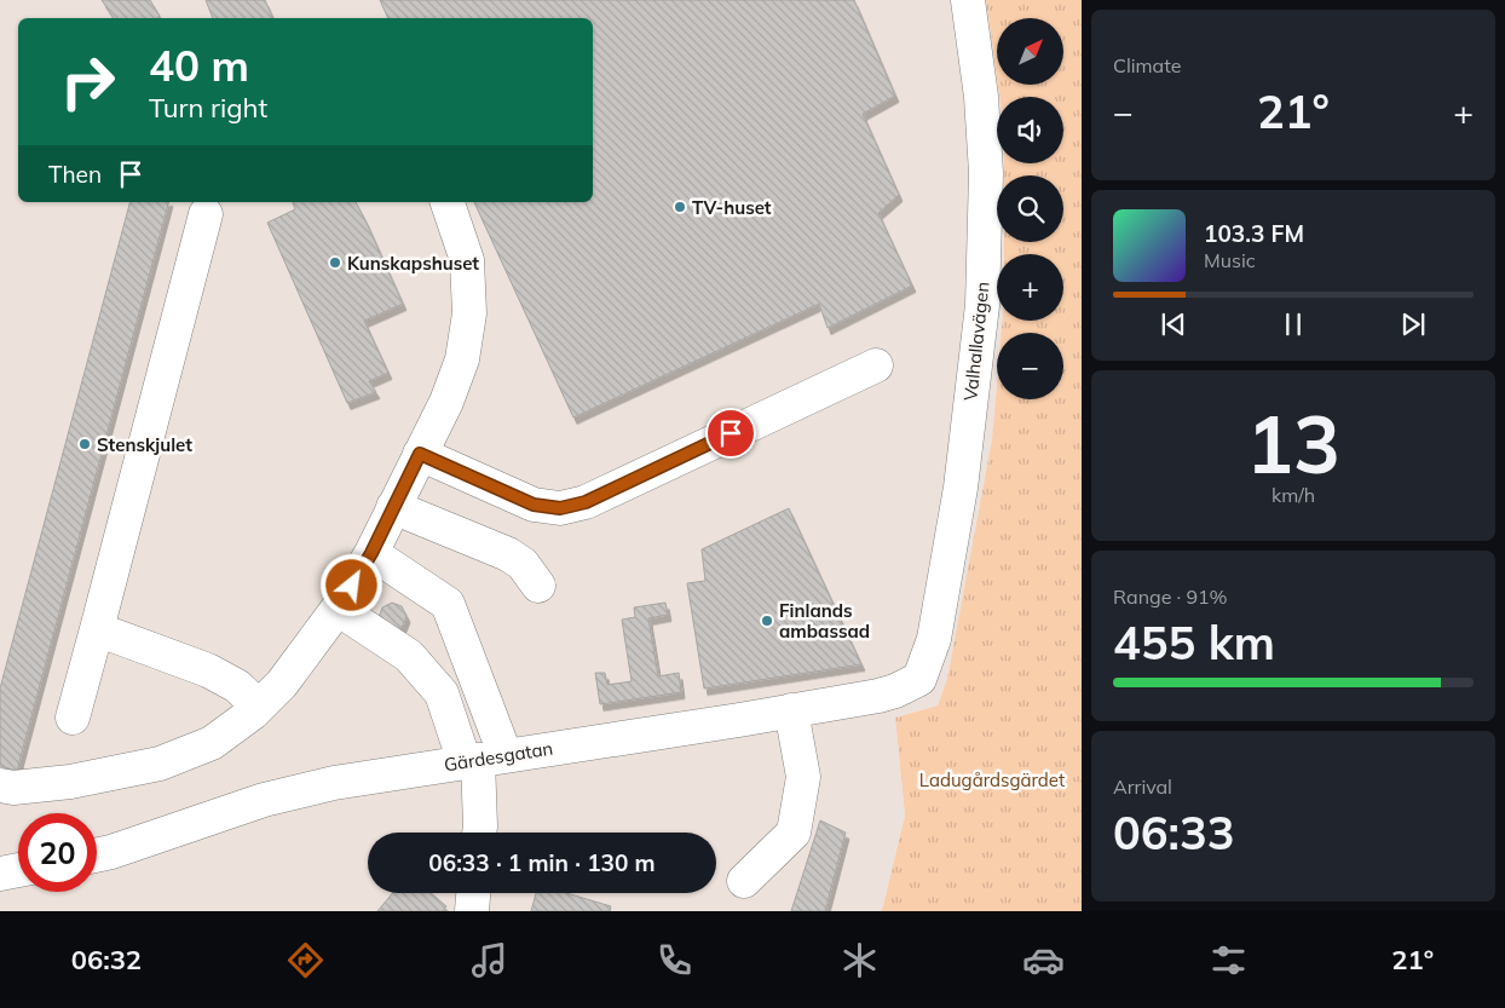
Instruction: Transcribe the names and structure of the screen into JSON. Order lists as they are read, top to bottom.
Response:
{
  "streets": {
    "street": ["Valhallavägen", "Gärdesgatan"]
  },
  "crossings": [
    ["Valhallavägen", "Gärdesgatan"]
  ],
  "parks": ["Ladugårdsgärdet"],
  "places": [
    "TV-huset",
    "Kunskapshuset",
    "Stenskjulet",
    "Finlands ambassad"
  ],
  "north": "top right",
  "page": {
    "tile": [
      "Climate",
      ["13", "km/h"],
      ["Range · 91%", "455 km"],
      ["Arrival", "06:33"]
    ],
    "map_buttons": ["+", "−"],
    "turn": ["40 m", "Turn right"],
    "heat": ["−", "21°", "+"],
    "then": "Then",
    "song": ["103.3 FM", "Music"],
    "limit": "20",
    "trip": "06:33 · 1 min · 130 m",
    "tabs": ["06:32", "21°"]
  }
}
